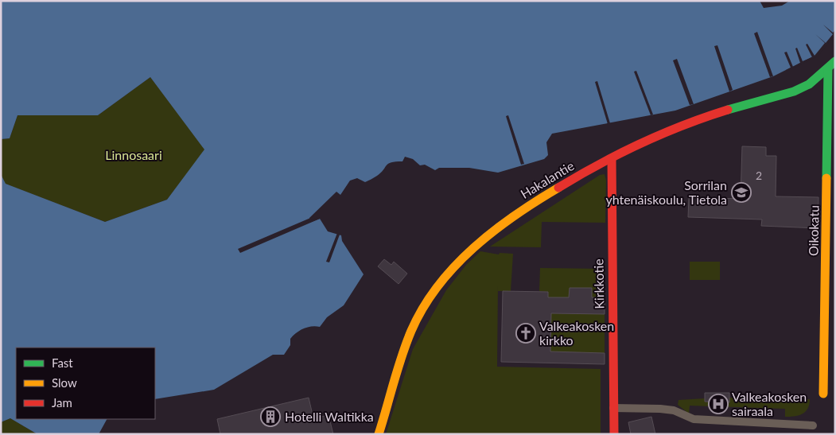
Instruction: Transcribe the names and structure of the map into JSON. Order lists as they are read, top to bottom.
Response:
{
  "streets": {
    "street": ["Hakalantie", "Oikokatu", "Kirkkotie"]
  },
  "crossings": [
    ["Hakalantie", "Oikokatu"],
    ["Hakalantie", "Kirkkotie"]
  ],
  "parks": ["Linnosaari"],
  "places": {
    "school or university": ["Sorrilan yhtenäiskoulu, Tietola"],
    "church": ["Valkeakosken kirkko"],
    "hospital": ["Valkeakosken sairaala"],
    "building": ["Hotelli Waltikka"]
  },
  "house_numbers": ["2"],
  "legend": ["Fast", "Slow", "Jam"]
}
